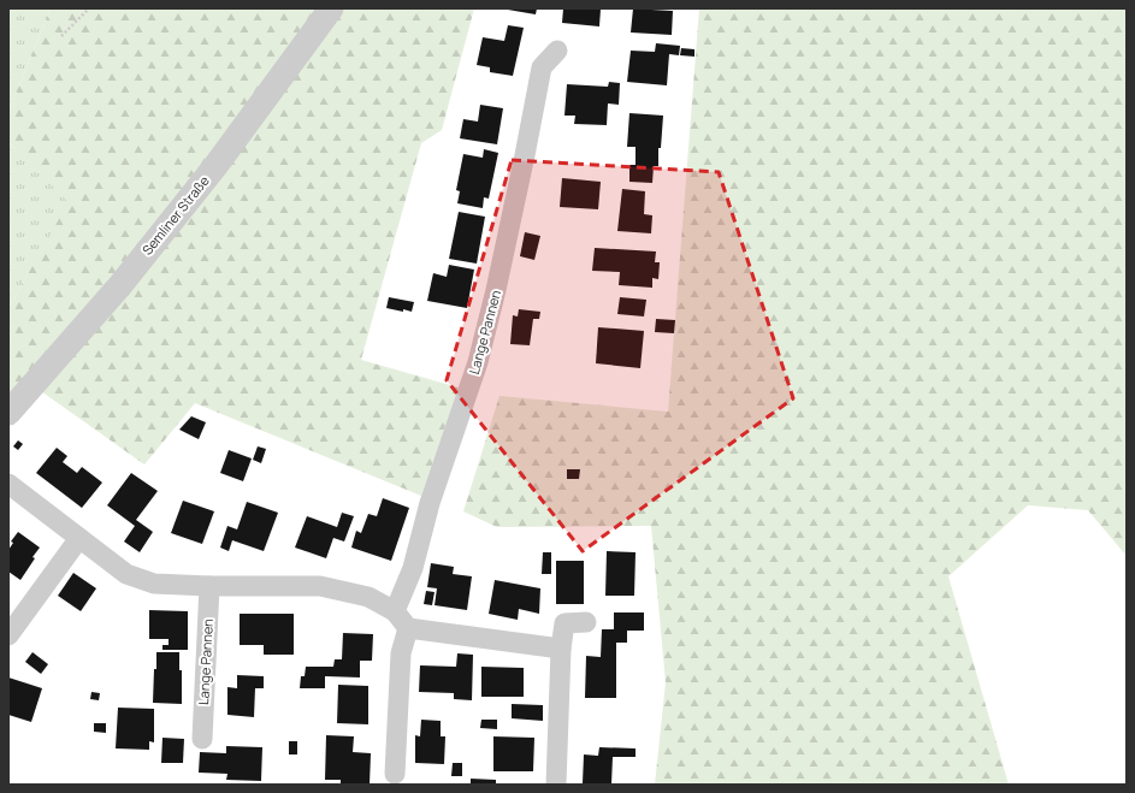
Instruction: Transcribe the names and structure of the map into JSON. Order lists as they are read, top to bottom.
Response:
{
  "streets": {
    "street": ["Semliner Straße", "Lange Pannen"]
  }
}
